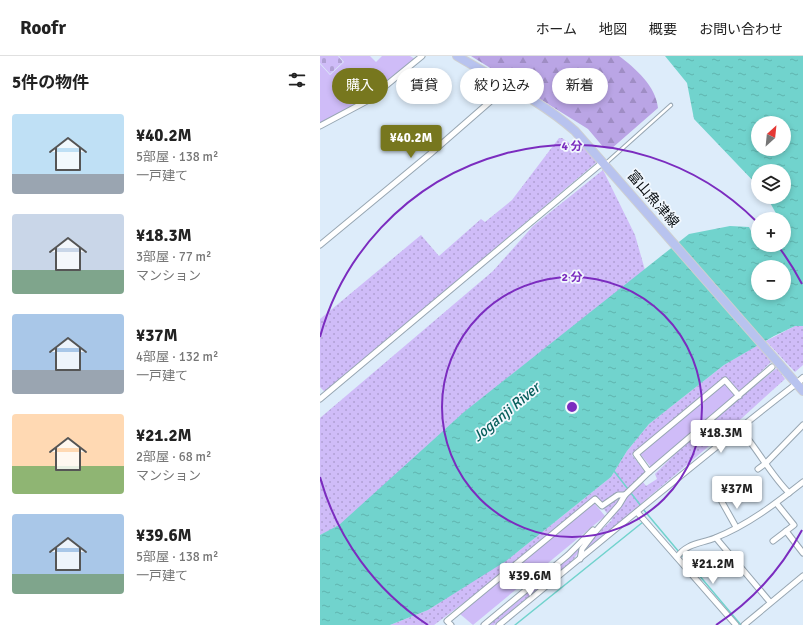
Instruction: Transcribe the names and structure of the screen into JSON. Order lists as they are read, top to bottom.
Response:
{
  "streets": {
    "main road": ["富山魚津線"]
  },
  "water": ["Joganji River"],
  "north": "top right",
  "page": {
    "header": "Roofr",
    "nav": [
      "ホーム",
      "地図",
      "概要",
      "お問い合わせ"
    ],
    "heading": "5件の物件",
    "chip": [
      "購入",
      "賃貸",
      "絞り込み",
      "新着"
    ],
    "list": [
      {
        "name": "¥40.2M",
        "note": "5部屋 · 138 m² · 一戸建て"
      },
      {
        "name": "¥18.3M",
        "note": "3部屋 · 77 m² · マンション"
      },
      {
        "name": "¥37M",
        "note": "4部屋 · 132 m² · 一戸建て"
      },
      {
        "name": "¥21.2M",
        "note": "2部屋 · 68 m² · マンション"
      },
      {
        "name": "¥39.6M",
        "note": "5部屋 · 138 m² · 一戸建て"
      }
    ],
    "map_buttons": ["+", "−"],
    "price": [
      "¥40.2M",
      "¥18.3M",
      "¥37M",
      "¥21.2M",
      "¥39.6M"
    ]
  },
  "rings": ["4 分", "2 分"]
}
